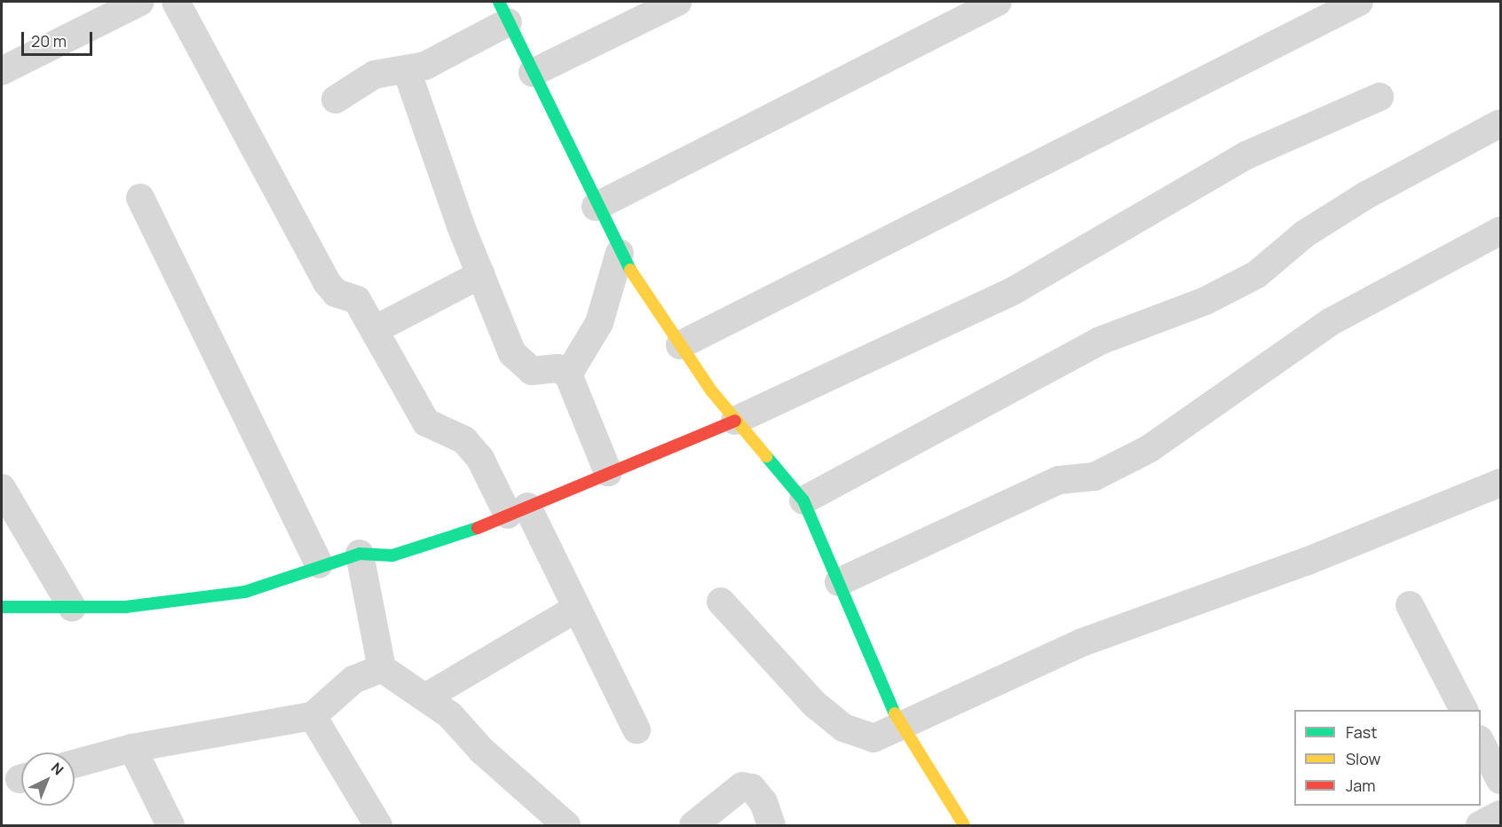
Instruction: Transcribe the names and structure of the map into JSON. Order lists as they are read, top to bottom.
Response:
{
  "legend": ["Fast", "Slow", "Jam"],
  "scale_bar": "20 m",
  "north": "top right"
}
